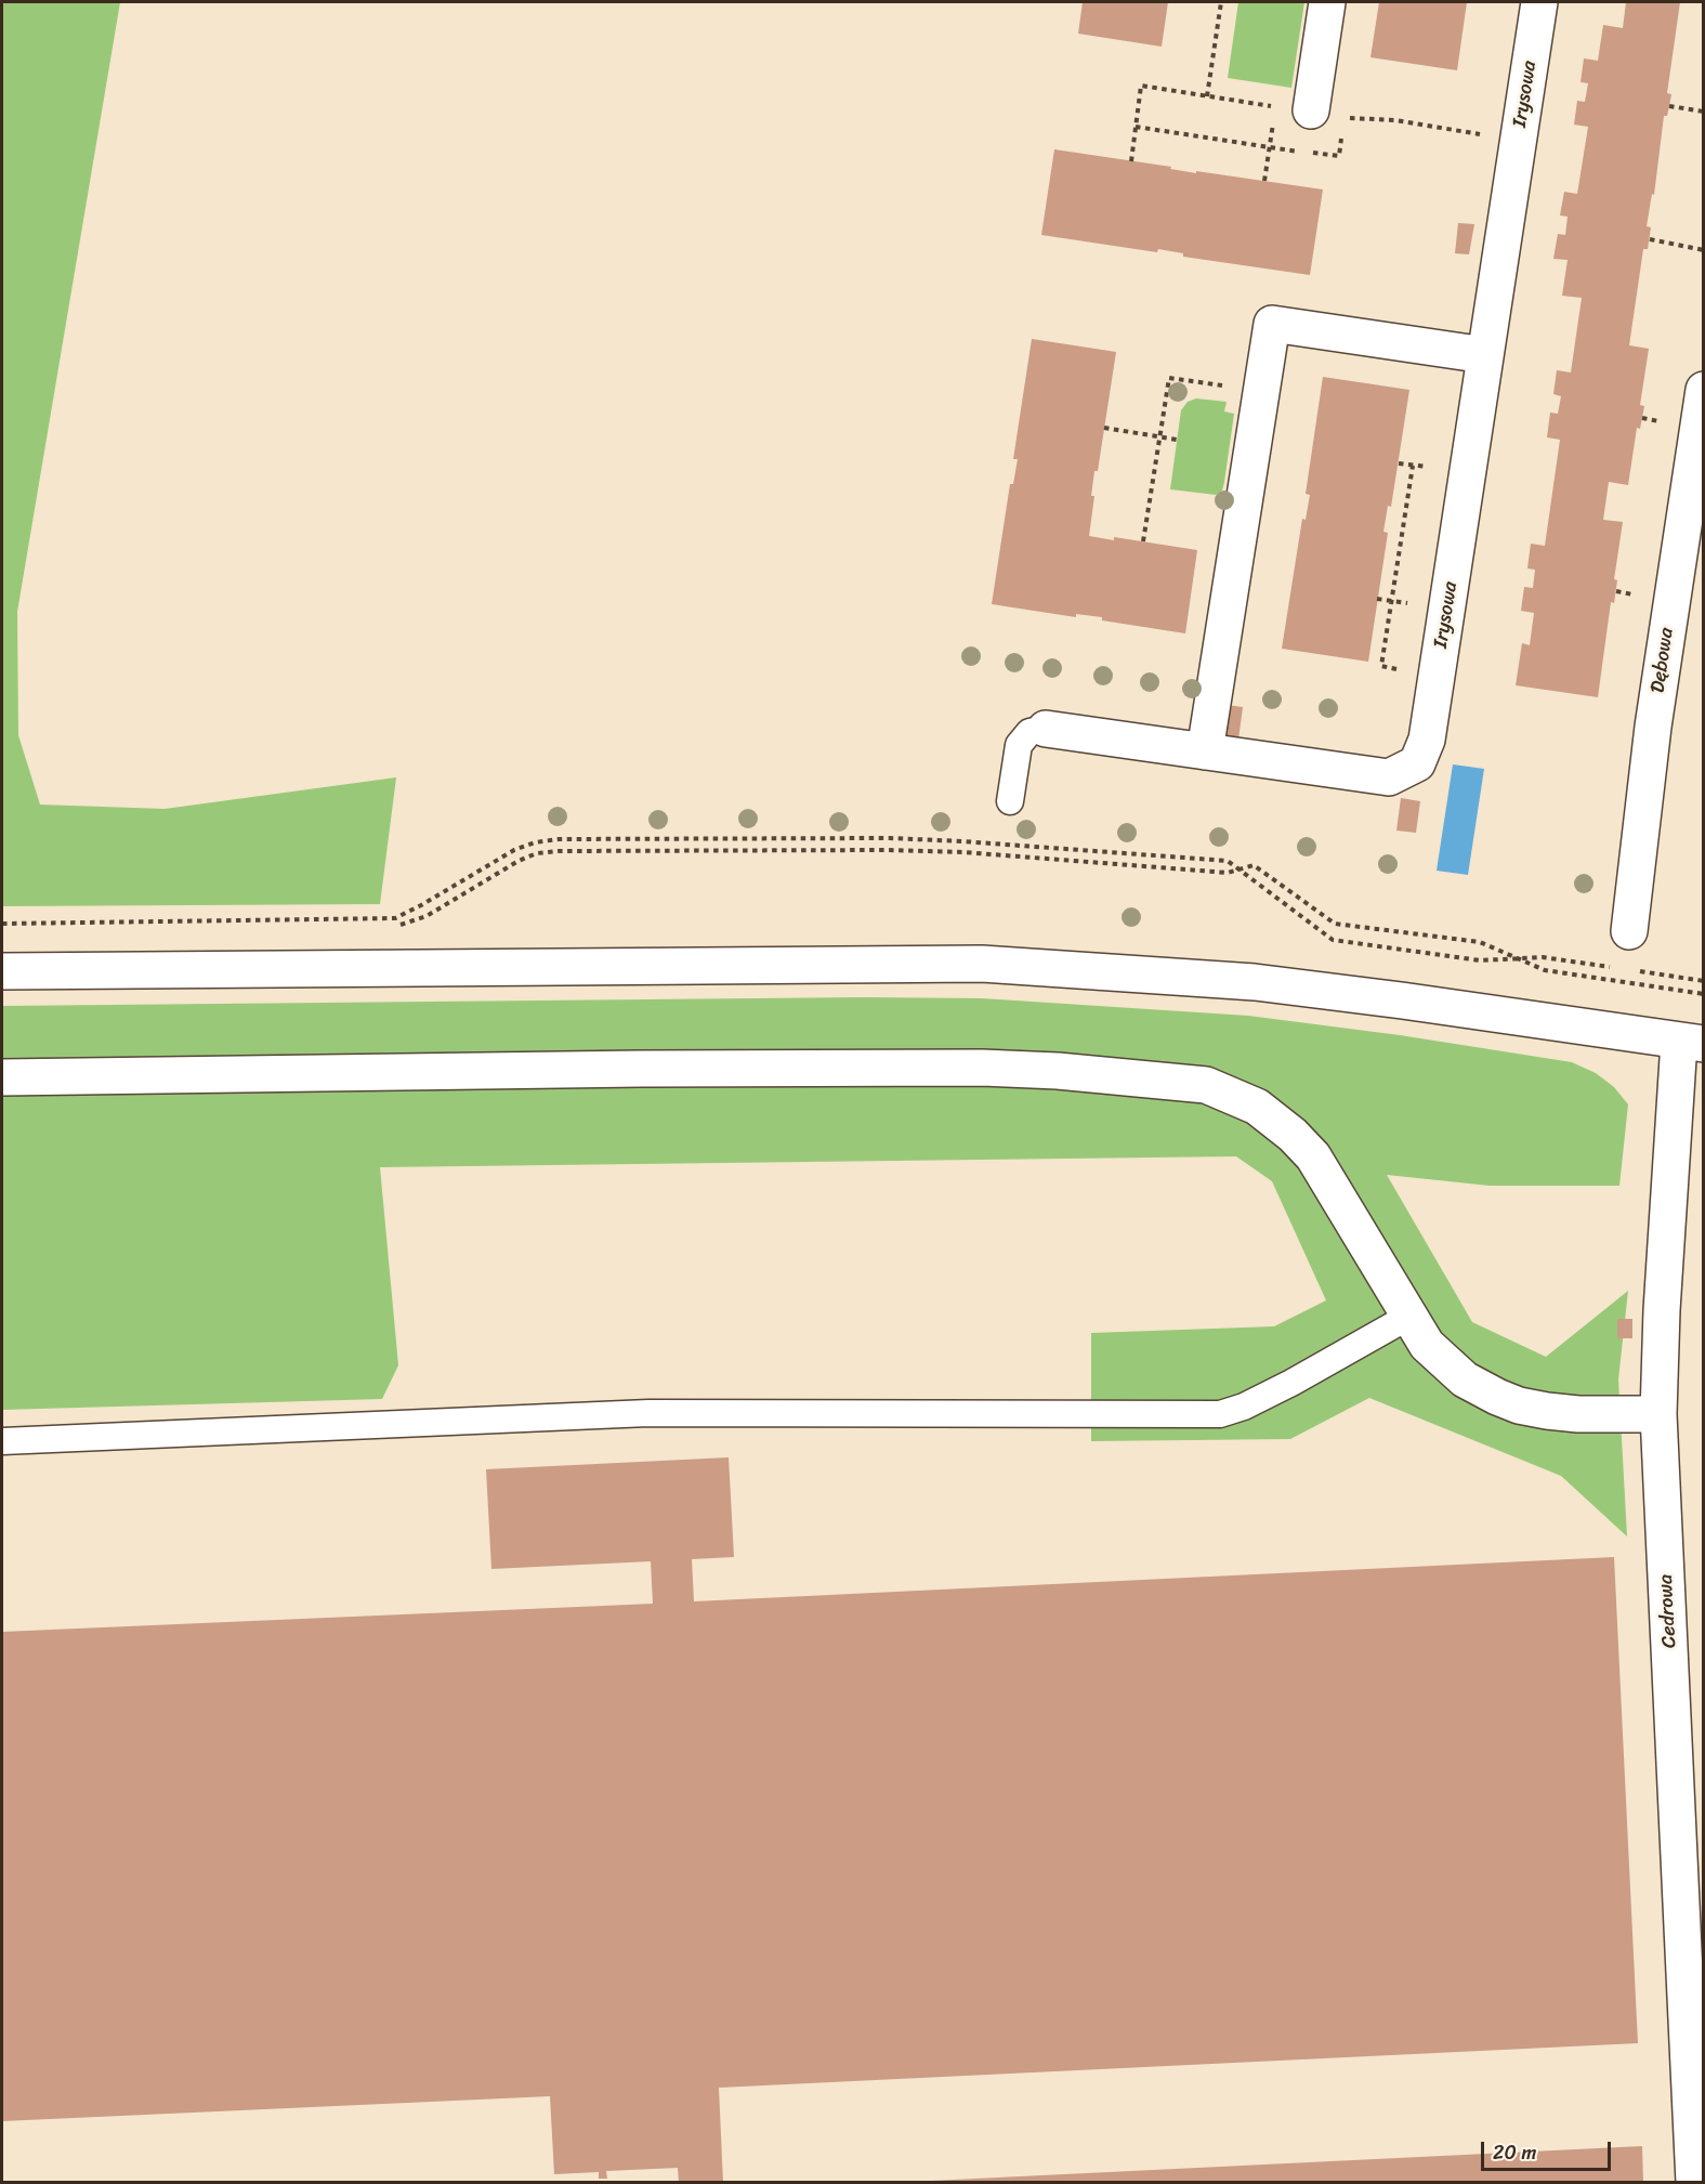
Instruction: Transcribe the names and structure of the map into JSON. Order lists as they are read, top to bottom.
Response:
{
  "streets": {
    "street": ["Irysowa", "Dębowa", "Cedrowa"]
  },
  "scale_bar": "20 m"
}
